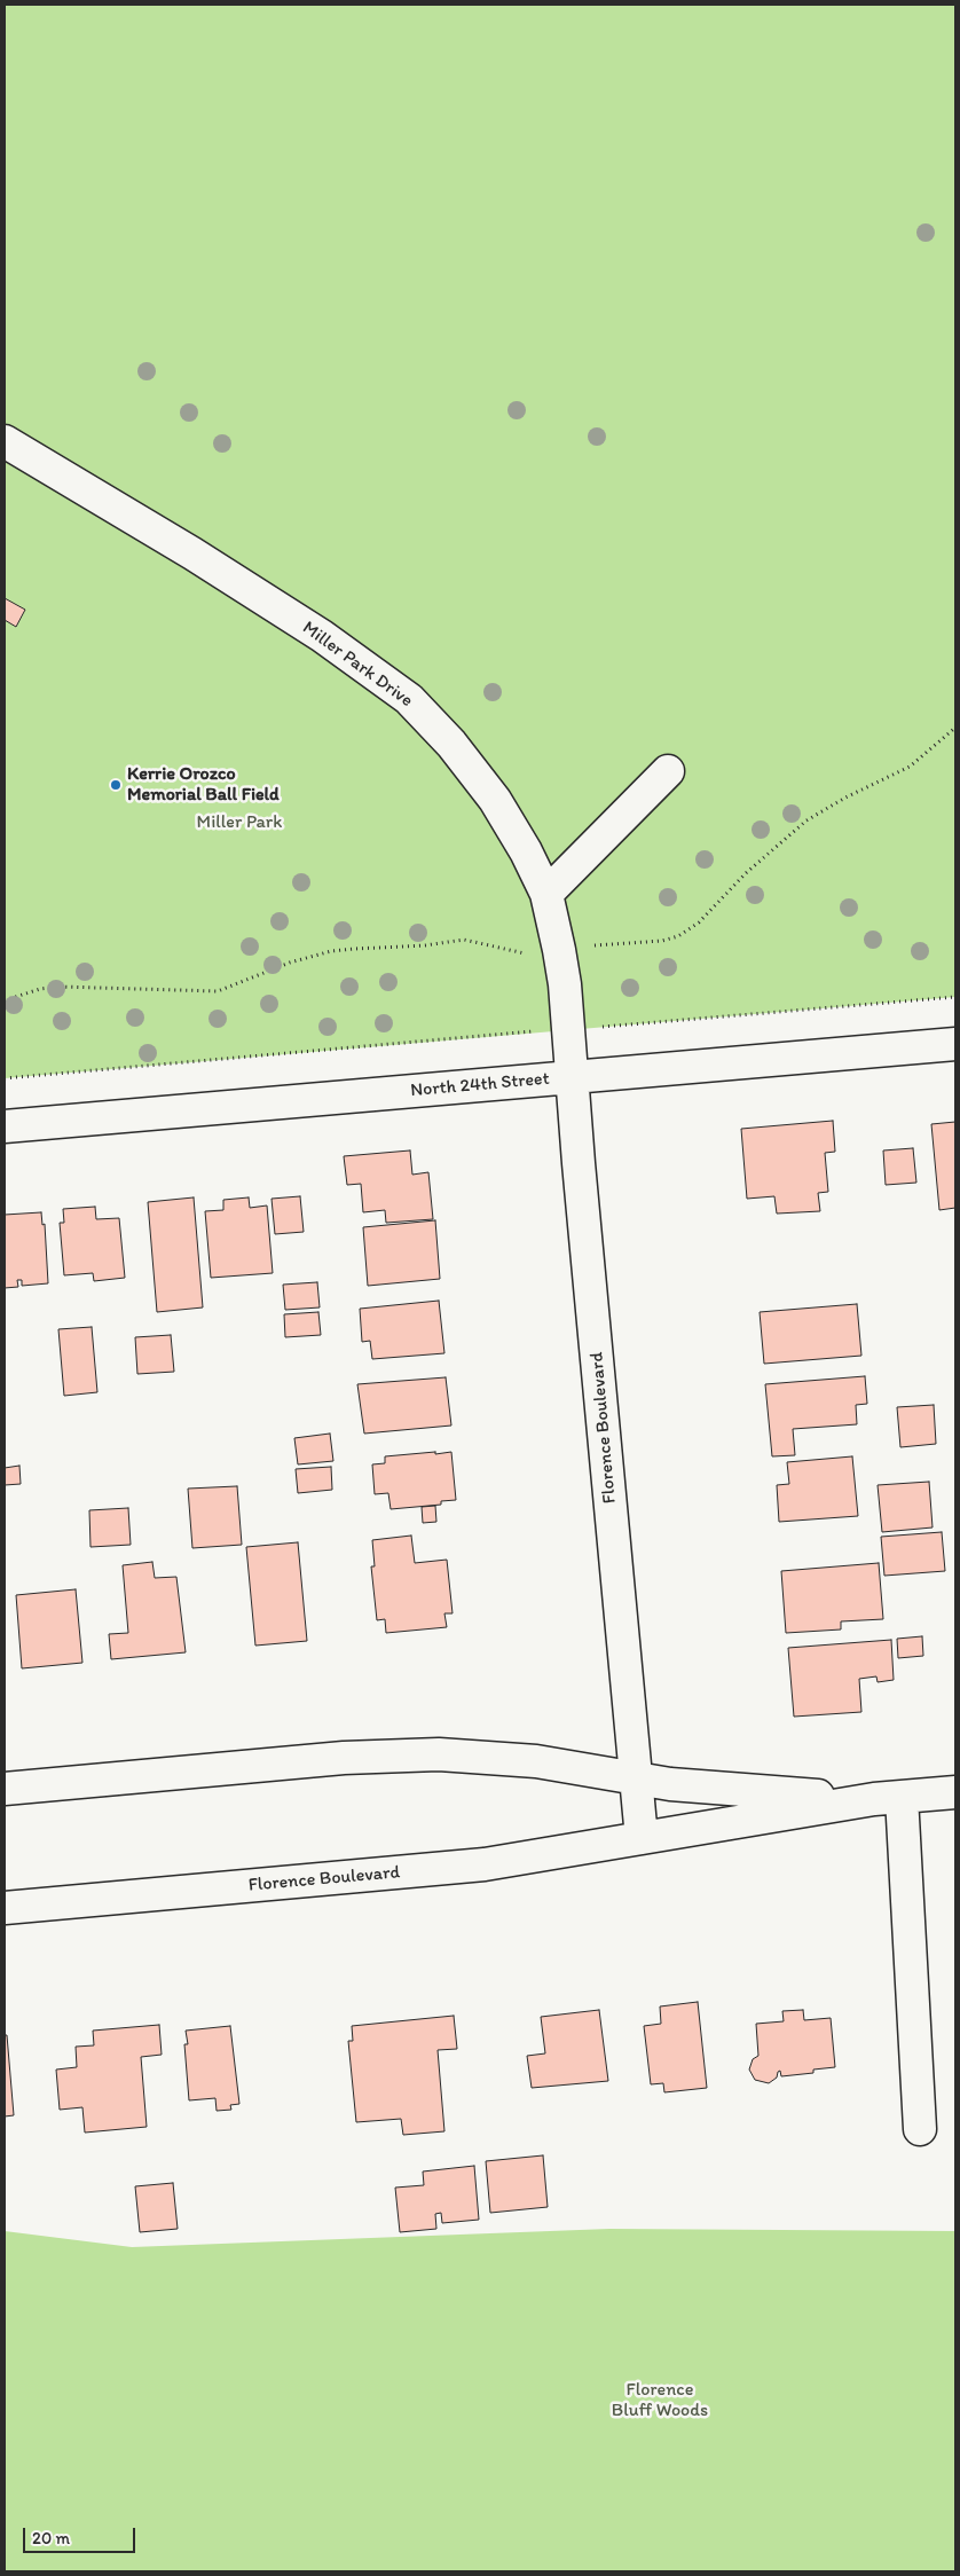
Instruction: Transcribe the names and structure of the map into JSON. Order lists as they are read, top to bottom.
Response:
{
  "streets": {
    "street": ["Miller Park Drive", "North 24th Street", "Florence Boulevard"]
  },
  "crossings": [
    ["Miller Park Drive", "North 24th Street"],
    ["Miller Park Drive", "Florence Boulevard"],
    ["North 24th Street", "Florence Boulevard"]
  ],
  "parks": ["Miller Park", "Florence Bluff Woods"],
  "places": ["Kerrie Orozco Memorial Ball Field"],
  "scale_bar": "20 m"
}
